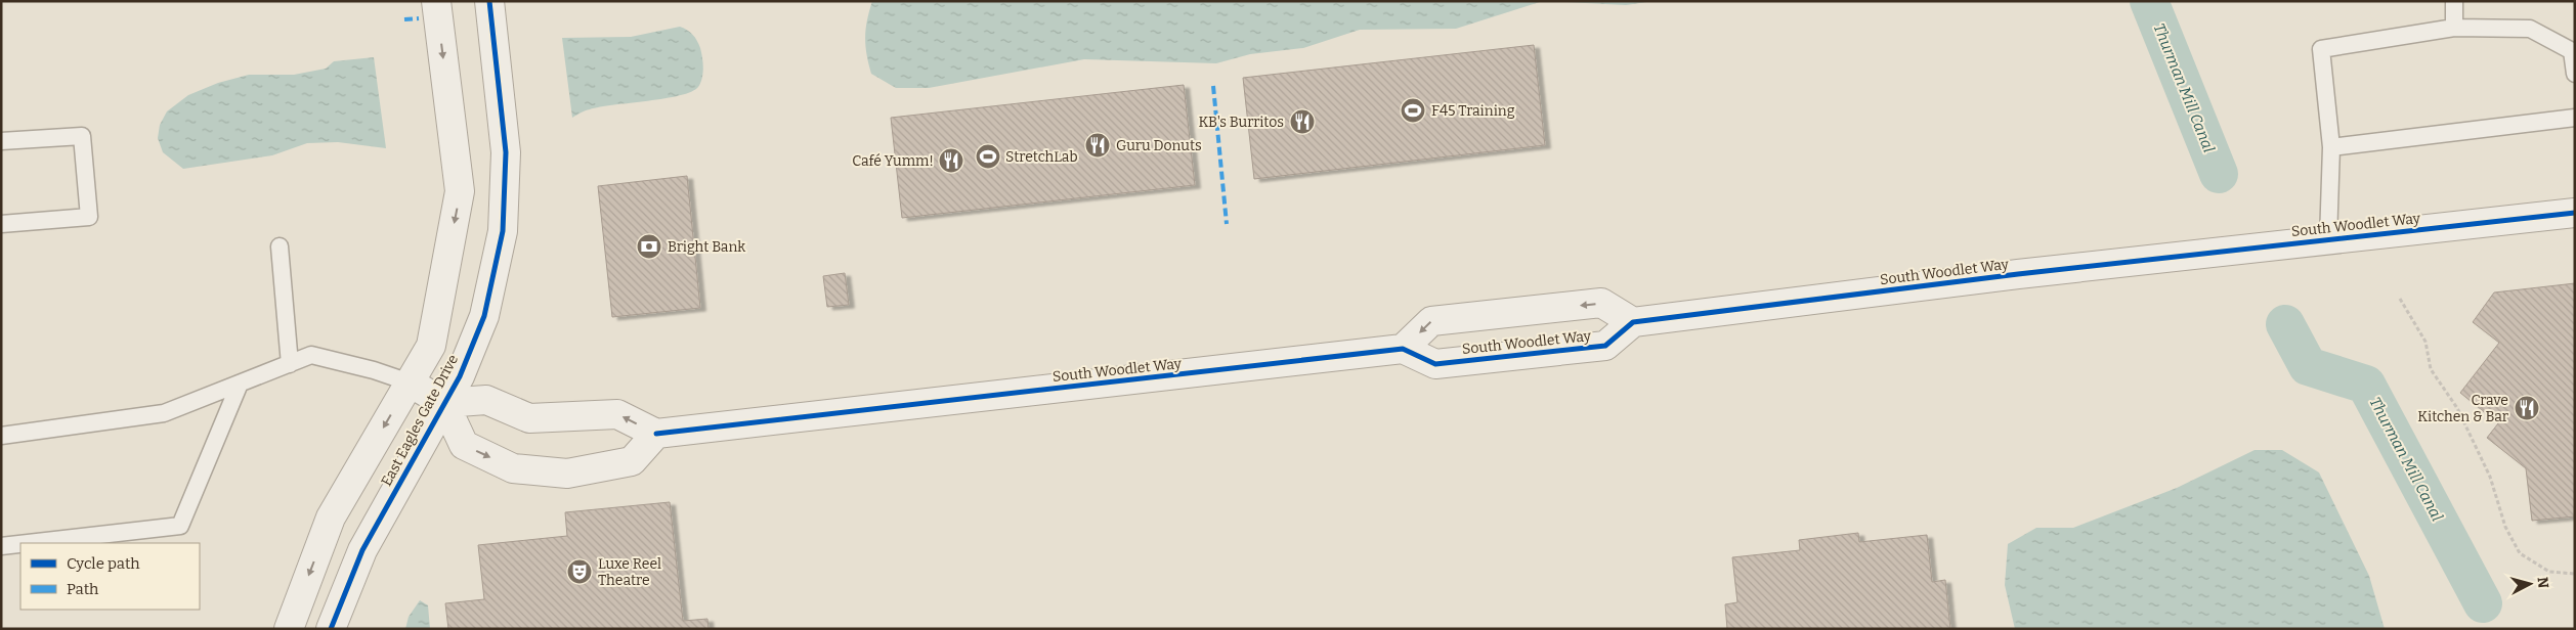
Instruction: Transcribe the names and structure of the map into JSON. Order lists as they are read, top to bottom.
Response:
{
  "streets": {
    "street": ["South Woodlet Way", "East Eagles Gate Drive"]
  },
  "water": ["Thurman Mill Canal"],
  "places": {
    "sports": ["F45 Training", "StretchLab"],
    "restaurant": [
      "KB's Burritos",
      "Guru Donuts",
      "Café Yumm!",
      "Crave Kitchen & Bar"
    ],
    "bank": ["Bright Bank"],
    "theatre": ["Luxe Reel Theatre"]
  },
  "legend": ["Cycle path", "Path"],
  "north": "right"
}
